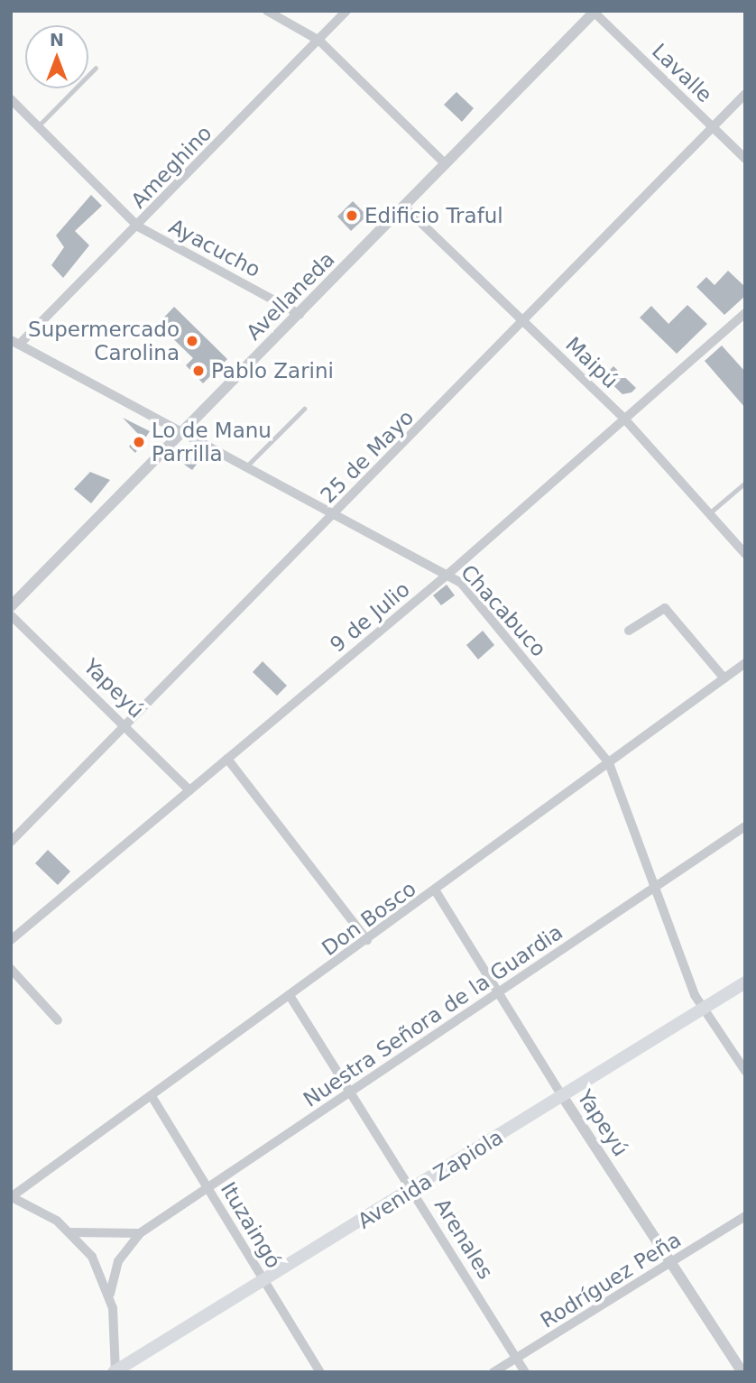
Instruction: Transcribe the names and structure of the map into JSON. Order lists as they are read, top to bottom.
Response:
{
  "streets": {
    "main road": ["Avenida Zapiola"],
    "street": [
      "Lavalle",
      "Ameghino",
      "Ayacucho",
      "Avellaneda",
      "Maipú",
      "25 de Mayo",
      "Chacabuco",
      "9 de Julio",
      "Yapeyú",
      "Don Bosco",
      "Nuestra Señora de la Guardia",
      "Ituzaingó",
      "Arenales",
      "Rodríguez Peña"
    ]
  },
  "crossings": [
    ["Lavalle", "Avellaneda"],
    ["Lavalle", "25 de Mayo"],
    ["Ameghino", "Ayacucho"],
    ["Ameghino", "Chacabuco"],
    ["Ayacucho", "Avellaneda"],
    ["Avellaneda", "Maipú"],
    ["Avellaneda", "Chacabuco"],
    ["Maipú", "25 de Mayo"],
    ["Maipú", "9 de Julio"],
    ["25 de Mayo", "Chacabuco"],
    ["25 de Mayo", "Yapeyú"],
    ["Chacabuco", "9 de Julio"],
    ["Chacabuco", "Don Bosco"],
    ["Chacabuco", "Nuestra Señora de la Guardia"],
    ["Chacabuco", "Avenida Zapiola"],
    ["9 de Julio", "Yapeyú"],
    ["Yapeyú", "Don Bosco"],
    ["Yapeyú", "Nuestra Señora de la Guardia"],
    ["Yapeyú", "Avenida Zapiola"],
    ["Yapeyú", "Rodríguez Peña"],
    ["Don Bosco", "Ituzaingó"],
    ["Don Bosco", "Arenales"],
    ["Nuestra Señora de la Guardia", "Ituzaingó"],
    ["Nuestra Señora de la Guardia", "Arenales"],
    ["Avenida Zapiola", "Ituzaingó"],
    ["Avenida Zapiola", "Arenales"],
    ["Arenales", "Rodríguez Peña"]
  ],
  "places": [
    "Edificio Traful",
    "Supermercado Carolina",
    "Pablo Zarini",
    "Lo de Manu Parrilla"
  ],
  "north": "top"
}
